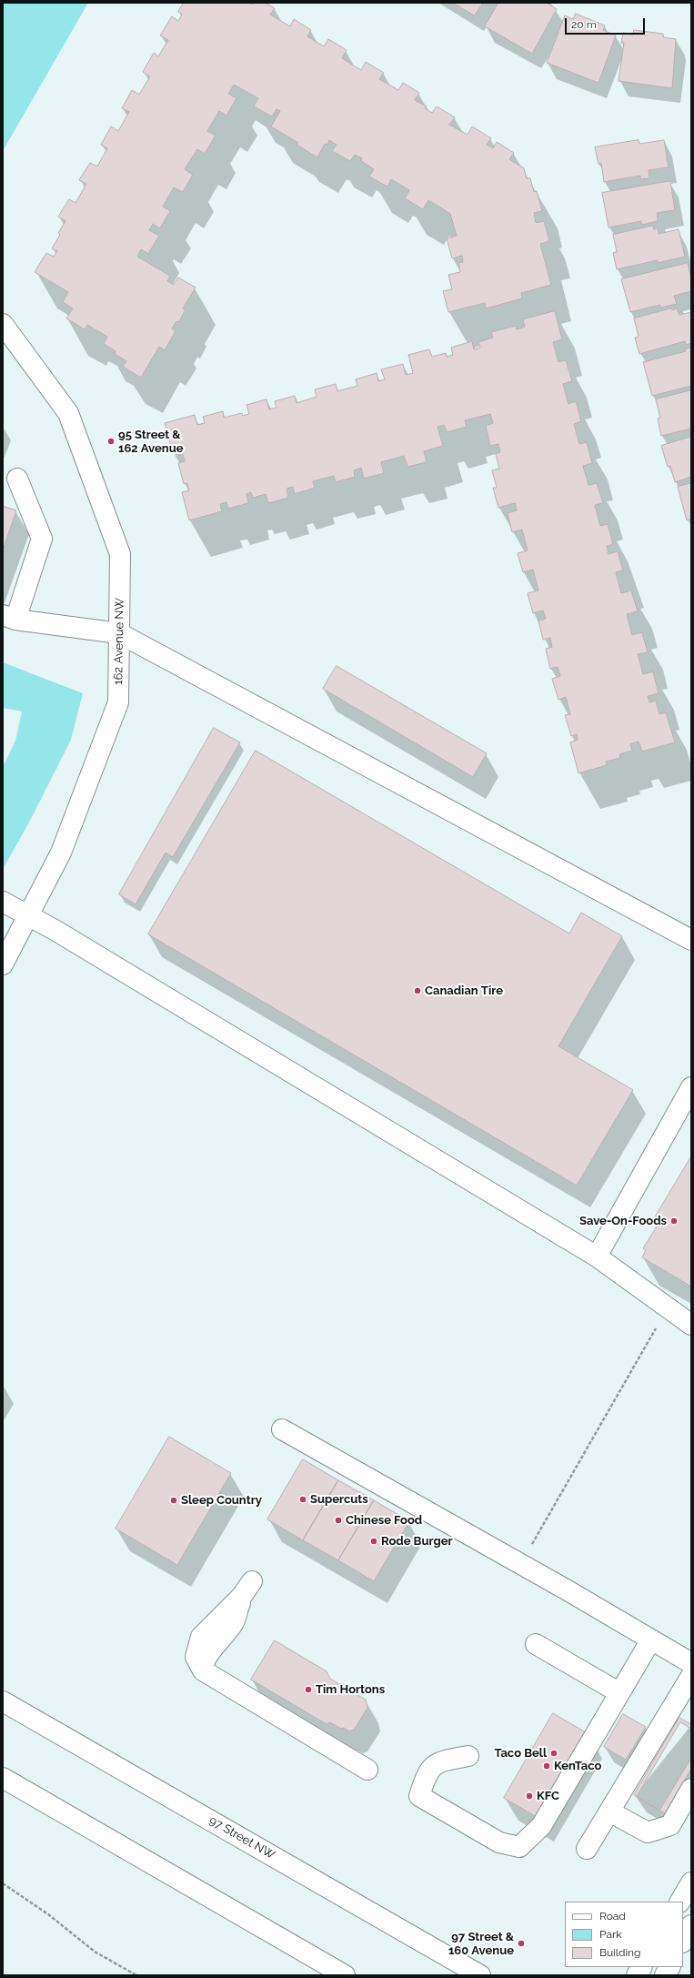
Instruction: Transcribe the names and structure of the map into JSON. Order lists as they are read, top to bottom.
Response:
{
  "streets": {
    "main road": ["162 Avenue NW", "97 Street NW"]
  },
  "places": [
    "95 Street & 162 Avenue",
    "Canadian Tire",
    "Save-On-Foods",
    "Supercuts",
    "Sleep Country",
    "Chinese Food",
    "Rode Burger",
    "Tim Hortons",
    "Taco Bell",
    "KenTaco",
    "KFC",
    "97 Street & 160 Avenue"
  ],
  "legend": ["Road", "Park", "Building"],
  "scale_bar": "20 m"
}
